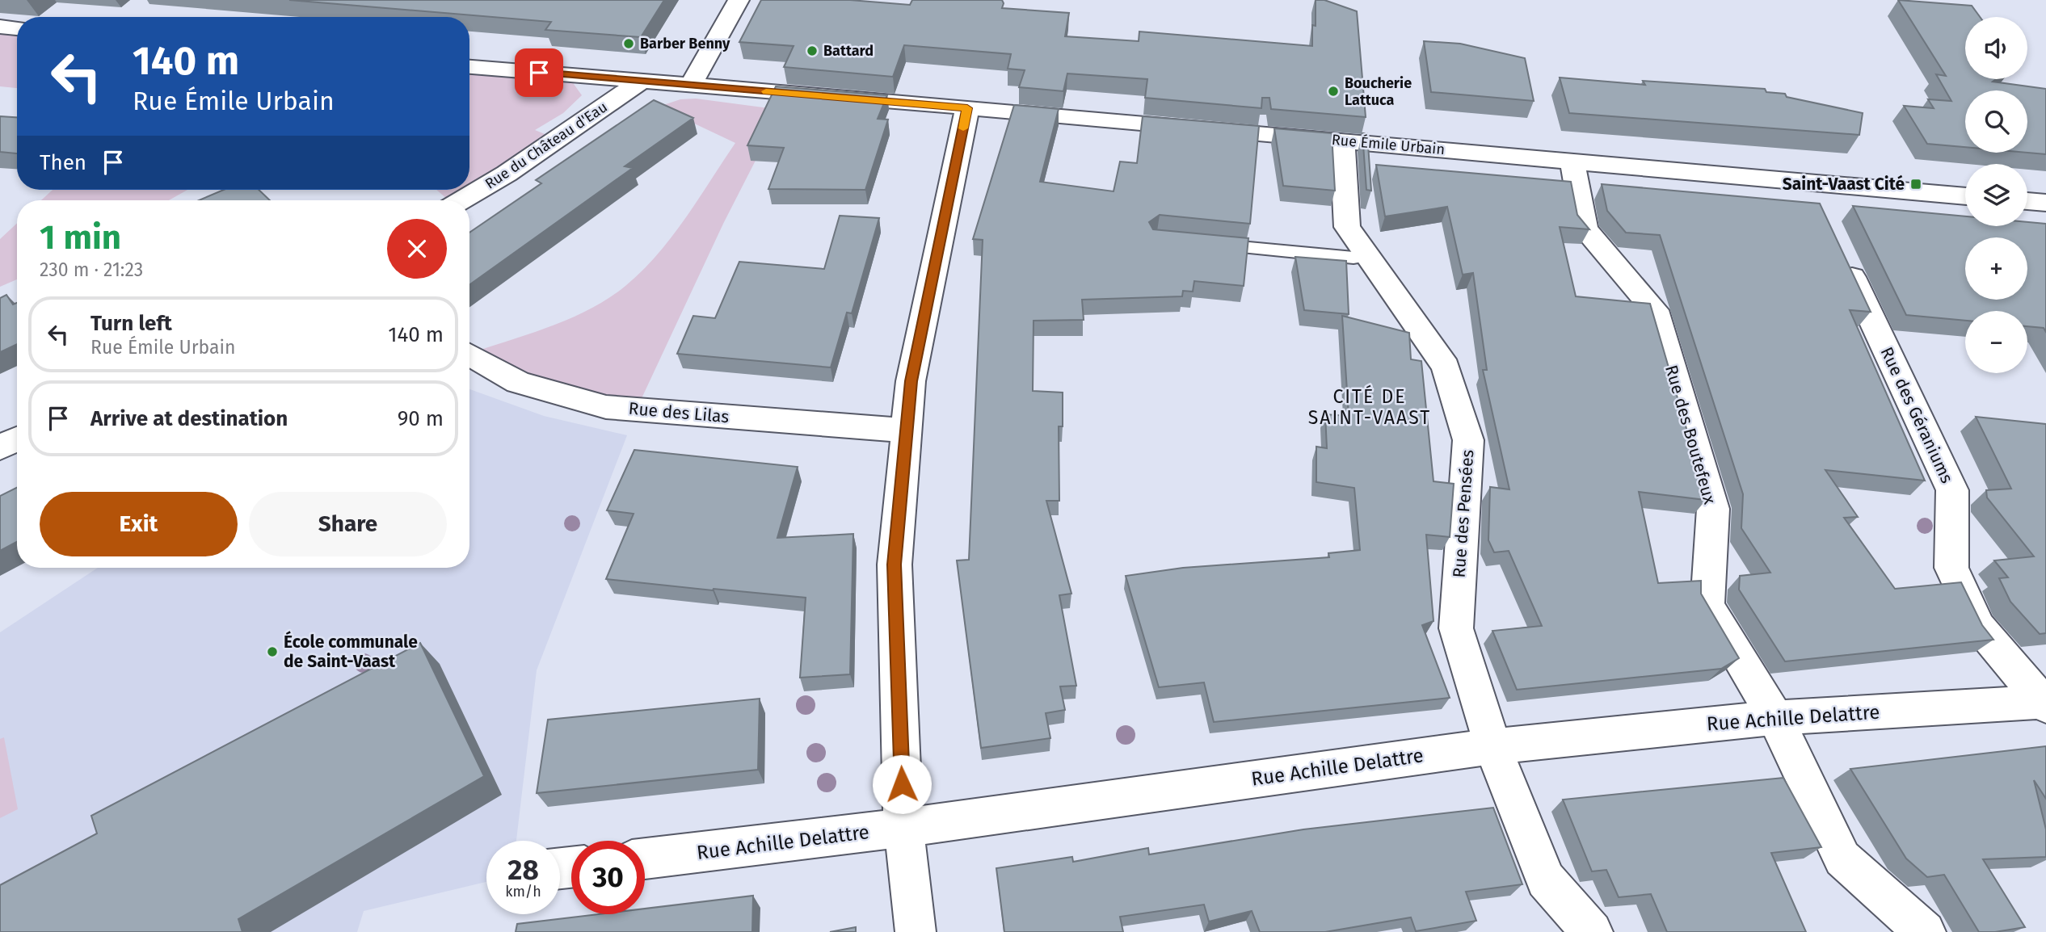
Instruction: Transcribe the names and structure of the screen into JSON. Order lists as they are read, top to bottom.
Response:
{
  "streets": {
    "street": [
      "Rue Émile Urbain",
      "Rue du Château d'Eau",
      "Rue des Lilas",
      "Rue des Géraniums",
      "Rue des Boutefeux",
      "Rue des Pensées",
      "Rue Achille Delattre"
    ]
  },
  "crossings": [
    ["Rue Émile Urbain", "Rue du Château d'Eau"],
    ["Rue Émile Urbain", "Rue des Boutefeux"],
    ["Rue Émile Urbain", "Rue des Pensées"],
    ["Rue des Géraniums", "Rue Achille Delattre"],
    ["Rue des Boutefeux", "Rue Achille Delattre"],
    ["Rue des Pensées", "Rue Achille Delattre"]
  ],
  "districts": ["CITÉ DE SAINT-VAAST"],
  "places": {
    "other": [
      "Barber Benny",
      "Battard",
      "Boucherie Lattuca",
      "École communale de Saint-Vaast"
    ],
    "transit": ["Saint-Vaast Cité"]
  },
  "page": {
    "map_buttons": ["+", "−"],
    "turn": ["140 m", "Rue Émile Urbain"],
    "then": "Then",
    "heading": ["1 min", "230 m · 21:23"],
    "list": [
      {
        "name": "Turn left",
        "note": "Rue Émile Urbain",
        "value": "140 m"
      },
      {
        "name": "Arrive at destination",
        "value": "90 m"
      }
    ],
    "buttons": ["Exit", "Share"],
    "speed": "28 km/h",
    "limit": "30"
  }
}
